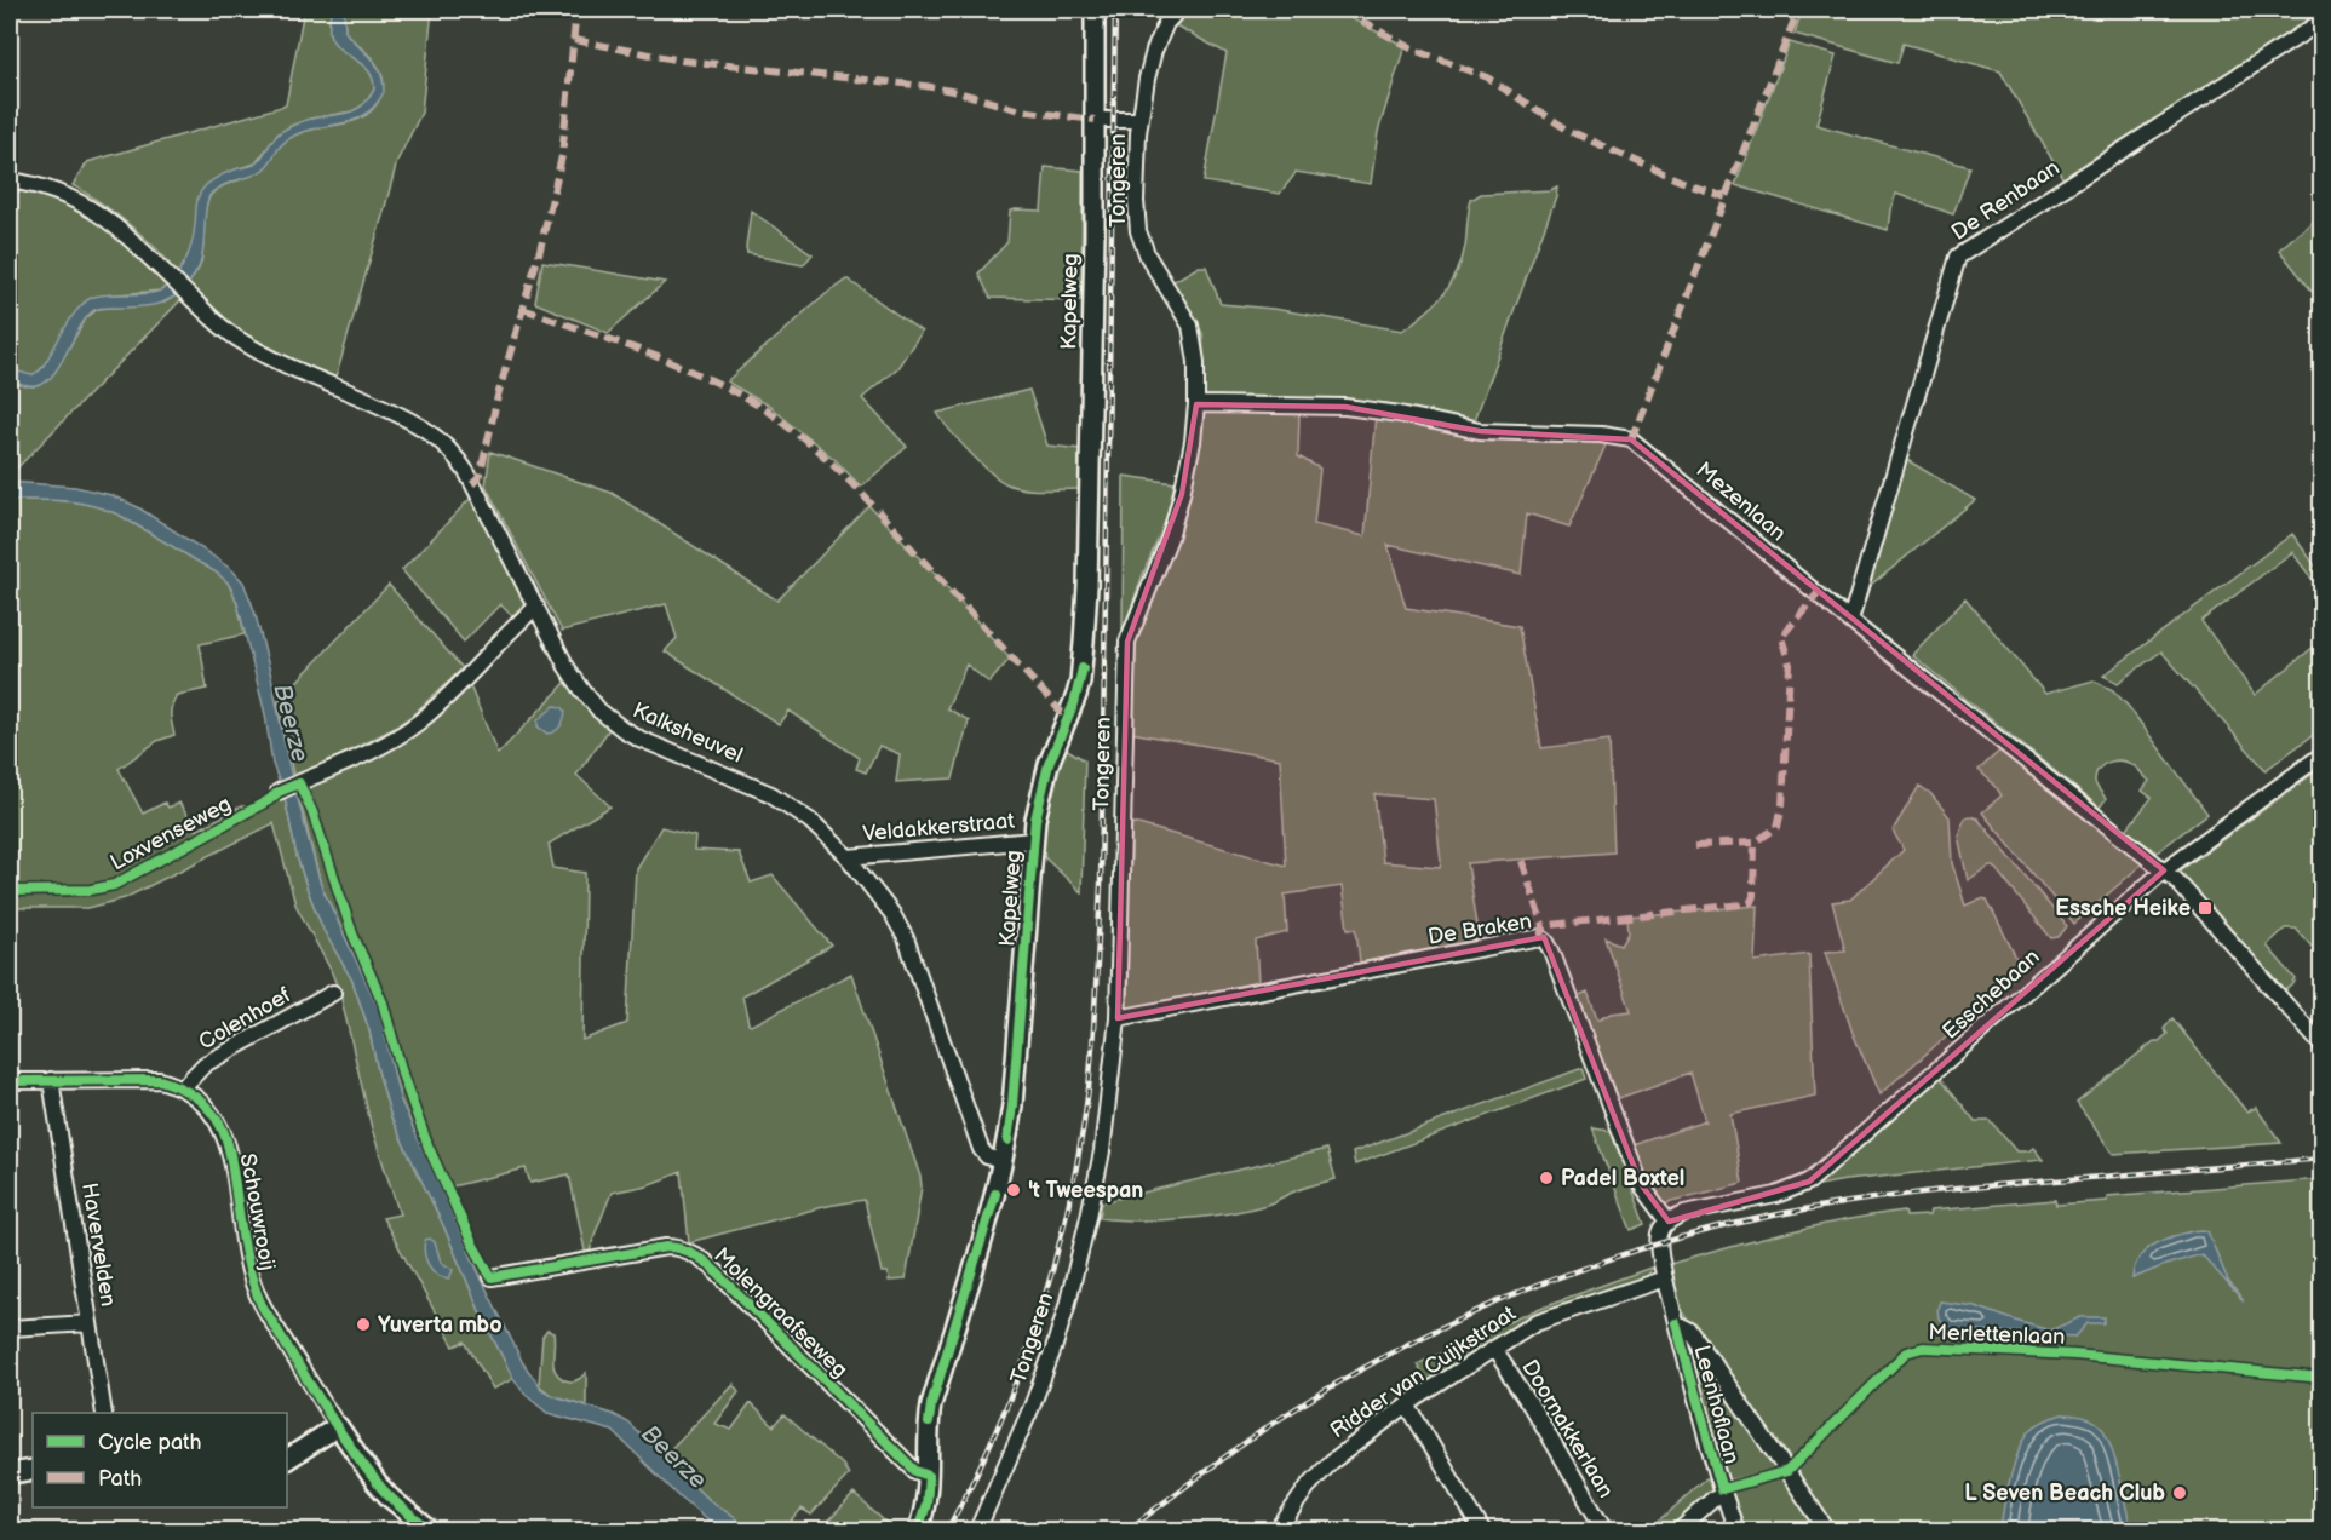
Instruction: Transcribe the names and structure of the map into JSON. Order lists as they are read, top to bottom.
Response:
{
  "streets": {
    "main road": ["Kapelweg"],
    "street": [
      "Tongeren",
      "De Renbaan",
      "Mezenlaan",
      "Kalksheuvel",
      "Veldakkerstraat",
      "De Braken",
      "Esschebaan",
      "Colenhoef",
      "Schouwrooij",
      "Havervelden",
      "Molengraafseweg",
      "Ridder van Cuijkstraat",
      "Leenhoflaan",
      "Doornakkerlaan"
    ],
    "cycle path": ["Loxvenseweg", "Merlettenlaan"]
  },
  "crossings": [
    ["Tongeren", "Mezenlaan"],
    ["Tongeren", "De Braken"],
    ["De Renbaan", "Mezenlaan"],
    ["Kapelweg", "Kalksheuvel"],
    ["Kapelweg", "Veldakkerstraat"],
    ["Kapelweg", "Molengraafseweg"],
    ["Mezenlaan", "Esschebaan"],
    ["Kalksheuvel", "Veldakkerstraat"],
    ["De Braken", "Esschebaan"],
    ["De Braken", "Leenhoflaan"],
    ["Esschebaan", "Leenhoflaan"],
    ["Colenhoef", "Schouwrooij"],
    ["Schouwrooij", "Havervelden"],
    ["Ridder van Cuijkstraat", "Leenhoflaan"],
    ["Ridder van Cuijkstraat", "Doornakkerlaan"]
  ],
  "water": ["Beerze"],
  "places": {
    "transit": ["Essche Heike"],
    "other": [
      "Padel Boxtel",
      "'t Tweespan",
      "Yuverta mbo",
      "L Seven Beach Club"
    ]
  },
  "legend": ["Cycle path", "Path"]
}
